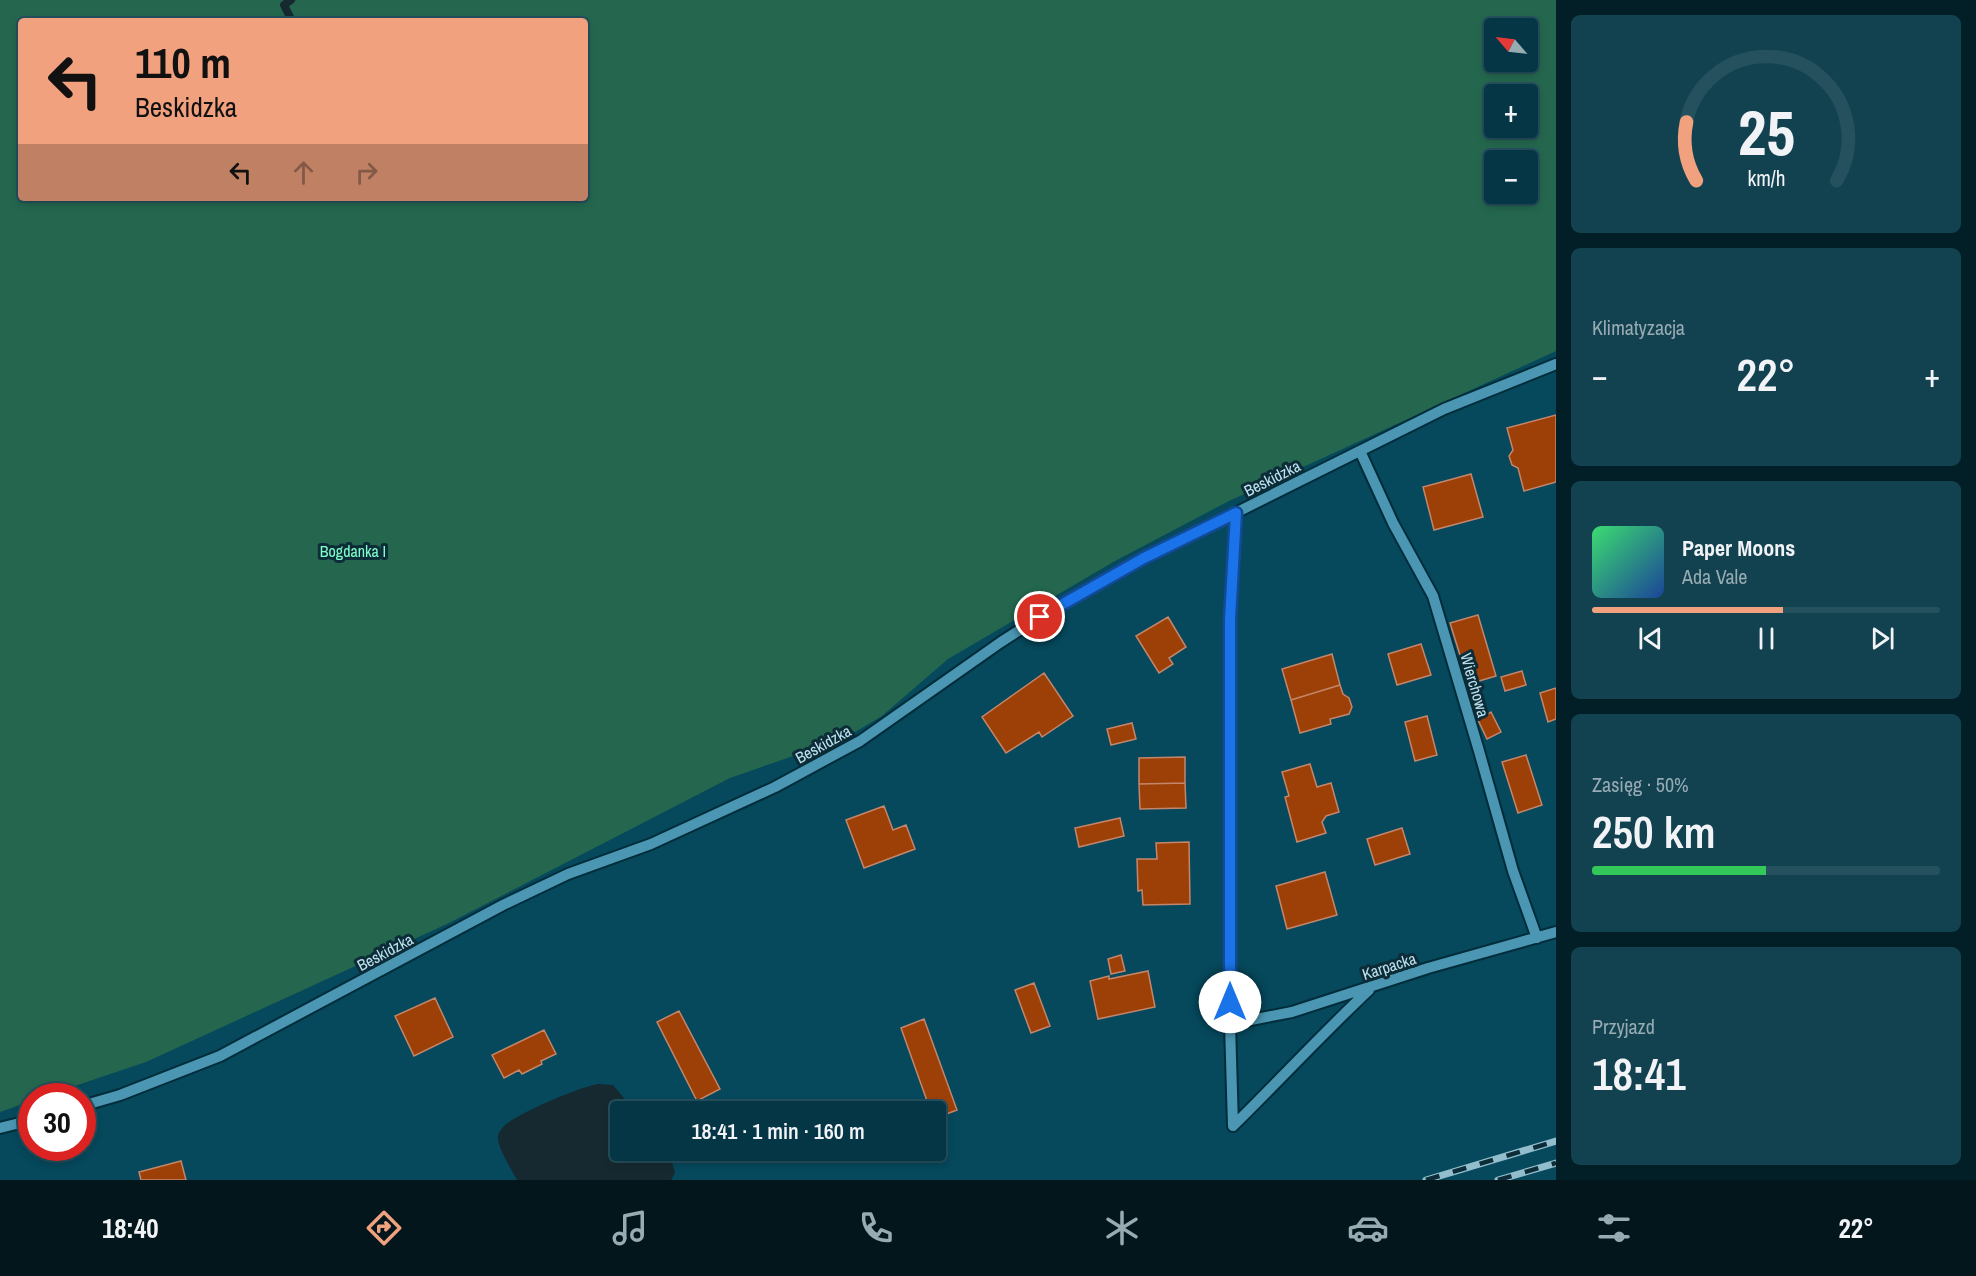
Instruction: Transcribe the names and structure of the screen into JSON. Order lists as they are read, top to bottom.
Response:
{
  "streets": {
    "street": ["Beskidzka", "Wierchowa", "Karpacka"]
  },
  "crossings": [
    ["Beskidzka", "Wierchowa"],
    ["Wierchowa", "Karpacka"]
  ],
  "parks": ["Bogdanka I"],
  "north": "top left",
  "page": {
    "map_buttons": ["+", "−"],
    "turn": ["110 m", "Beskidzka"],
    "tile": [
      "Klimatyzacja",
      ["Zasięg · 50%", "250 km"],
      ["Przyjazd", "18:41"]
    ],
    "heat": ["−", "22°", "+"],
    "song": ["Paper Moons", "Ada Vale"],
    "limit": "30",
    "trip": "18:41 · 1 min · 160 m",
    "tabs": ["18:40", "22°"],
    "gauge": ["25", "km/h"]
  }
}
